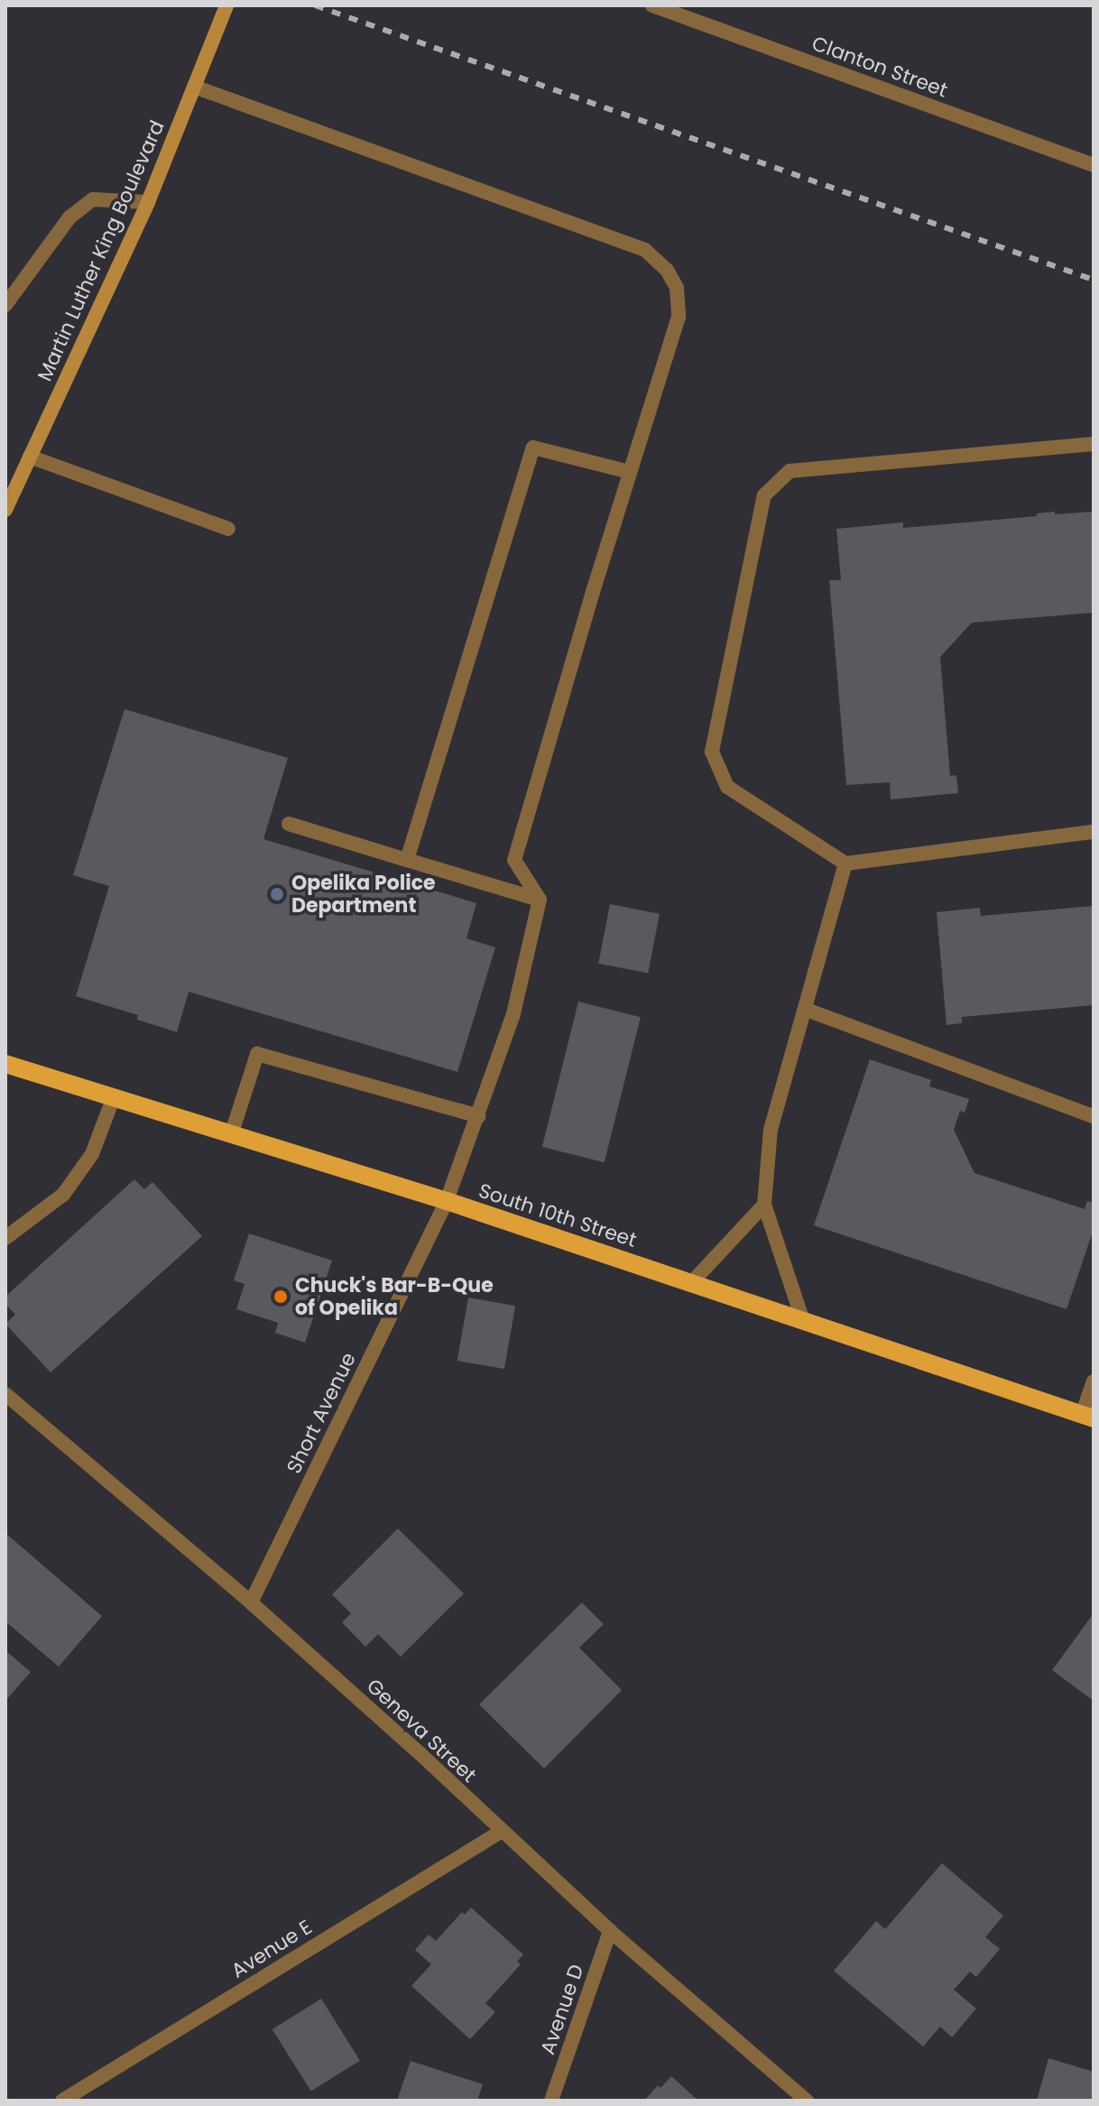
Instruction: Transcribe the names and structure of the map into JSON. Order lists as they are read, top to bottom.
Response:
{
  "streets": {
    "main road": ["Martin Luther King Boulevard", "South 10th Street"],
    "street": [
      "Clanton Street",
      "Short Avenue",
      "Geneva Street",
      "Avenue E",
      "Avenue D"
    ]
  },
  "crossings": [
    ["South 10th Street", "Short Avenue"],
    ["Short Avenue", "Geneva Street"],
    ["Geneva Street", "Avenue E"],
    ["Geneva Street", "Avenue D"]
  ],
  "places": ["Opelika Police Department", "Chuck's Bar-B-Que of Opelika"]
}
